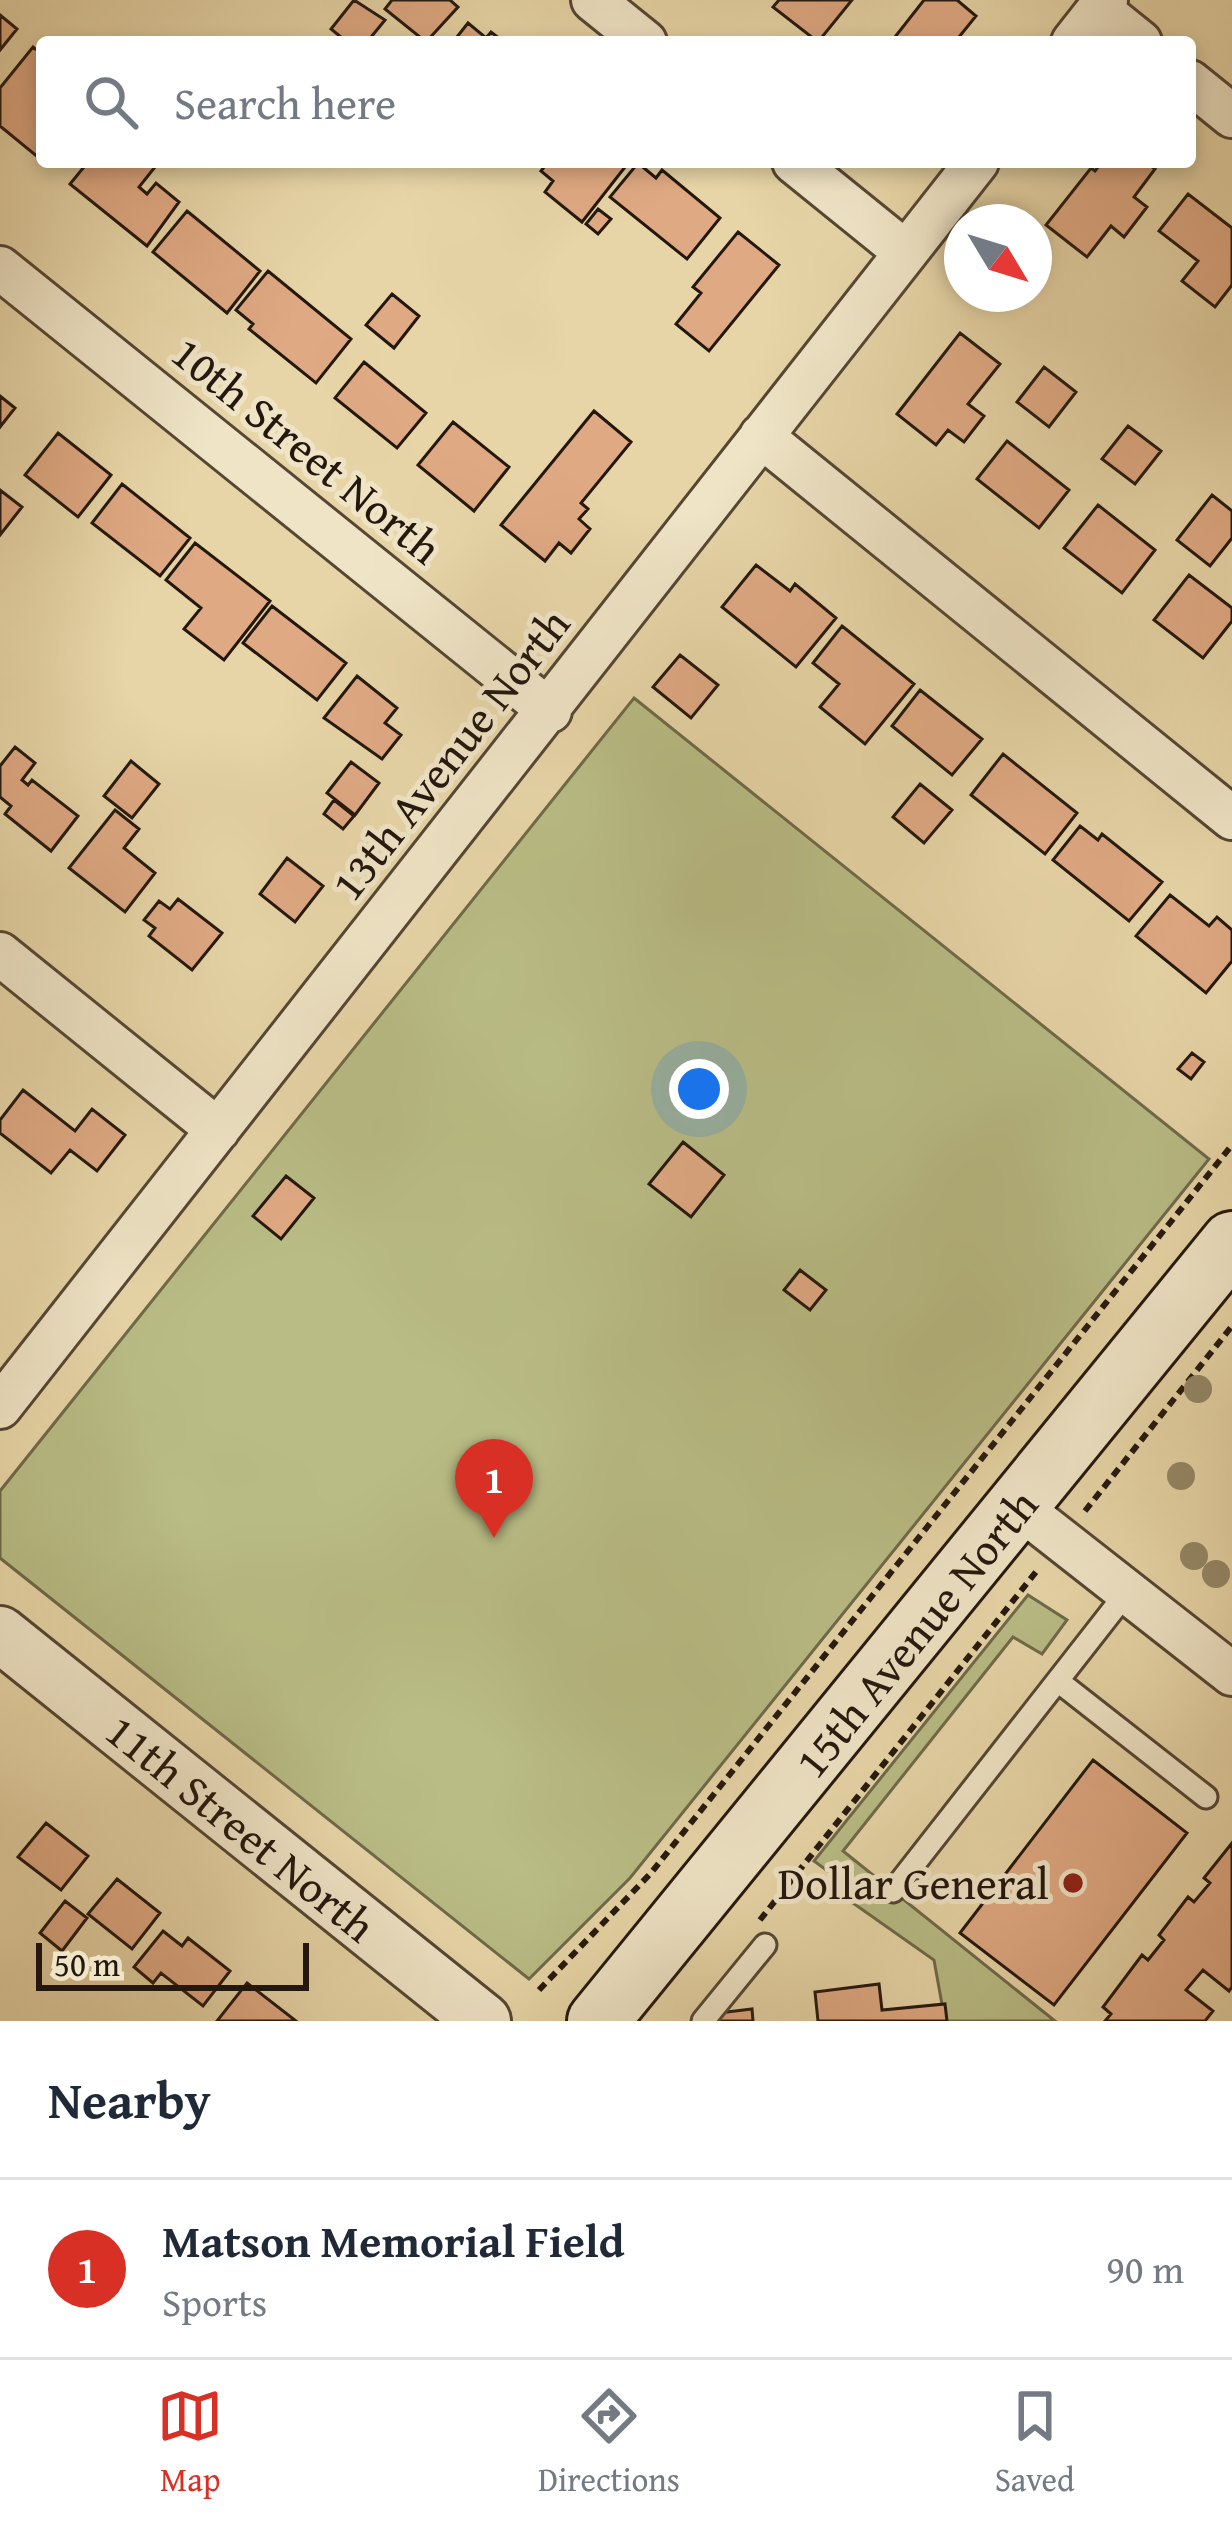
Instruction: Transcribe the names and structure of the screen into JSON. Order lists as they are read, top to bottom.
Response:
{
  "streets": {
    "main road": ["15th Avenue North"],
    "street": ["10th Street North", "13th Avenue North", "11th Street North"]
  },
  "crossings": [
    ["10th Street North", "13th Avenue North"]
  ],
  "places": ["Dollar General"],
  "scale_bar": "50 m",
  "north": "bottom right",
  "page": {
    "search": "Search here",
    "pins": "1",
    "scale": "50 m",
    "heading": "Nearby",
    "list": [
      {
        "mark": "1",
        "name": "Matson Memorial Field",
        "note": "Sports",
        "value": "90 m"
      }
    ],
    "nav": ["Map", "Directions", "Saved"]
  }
}
